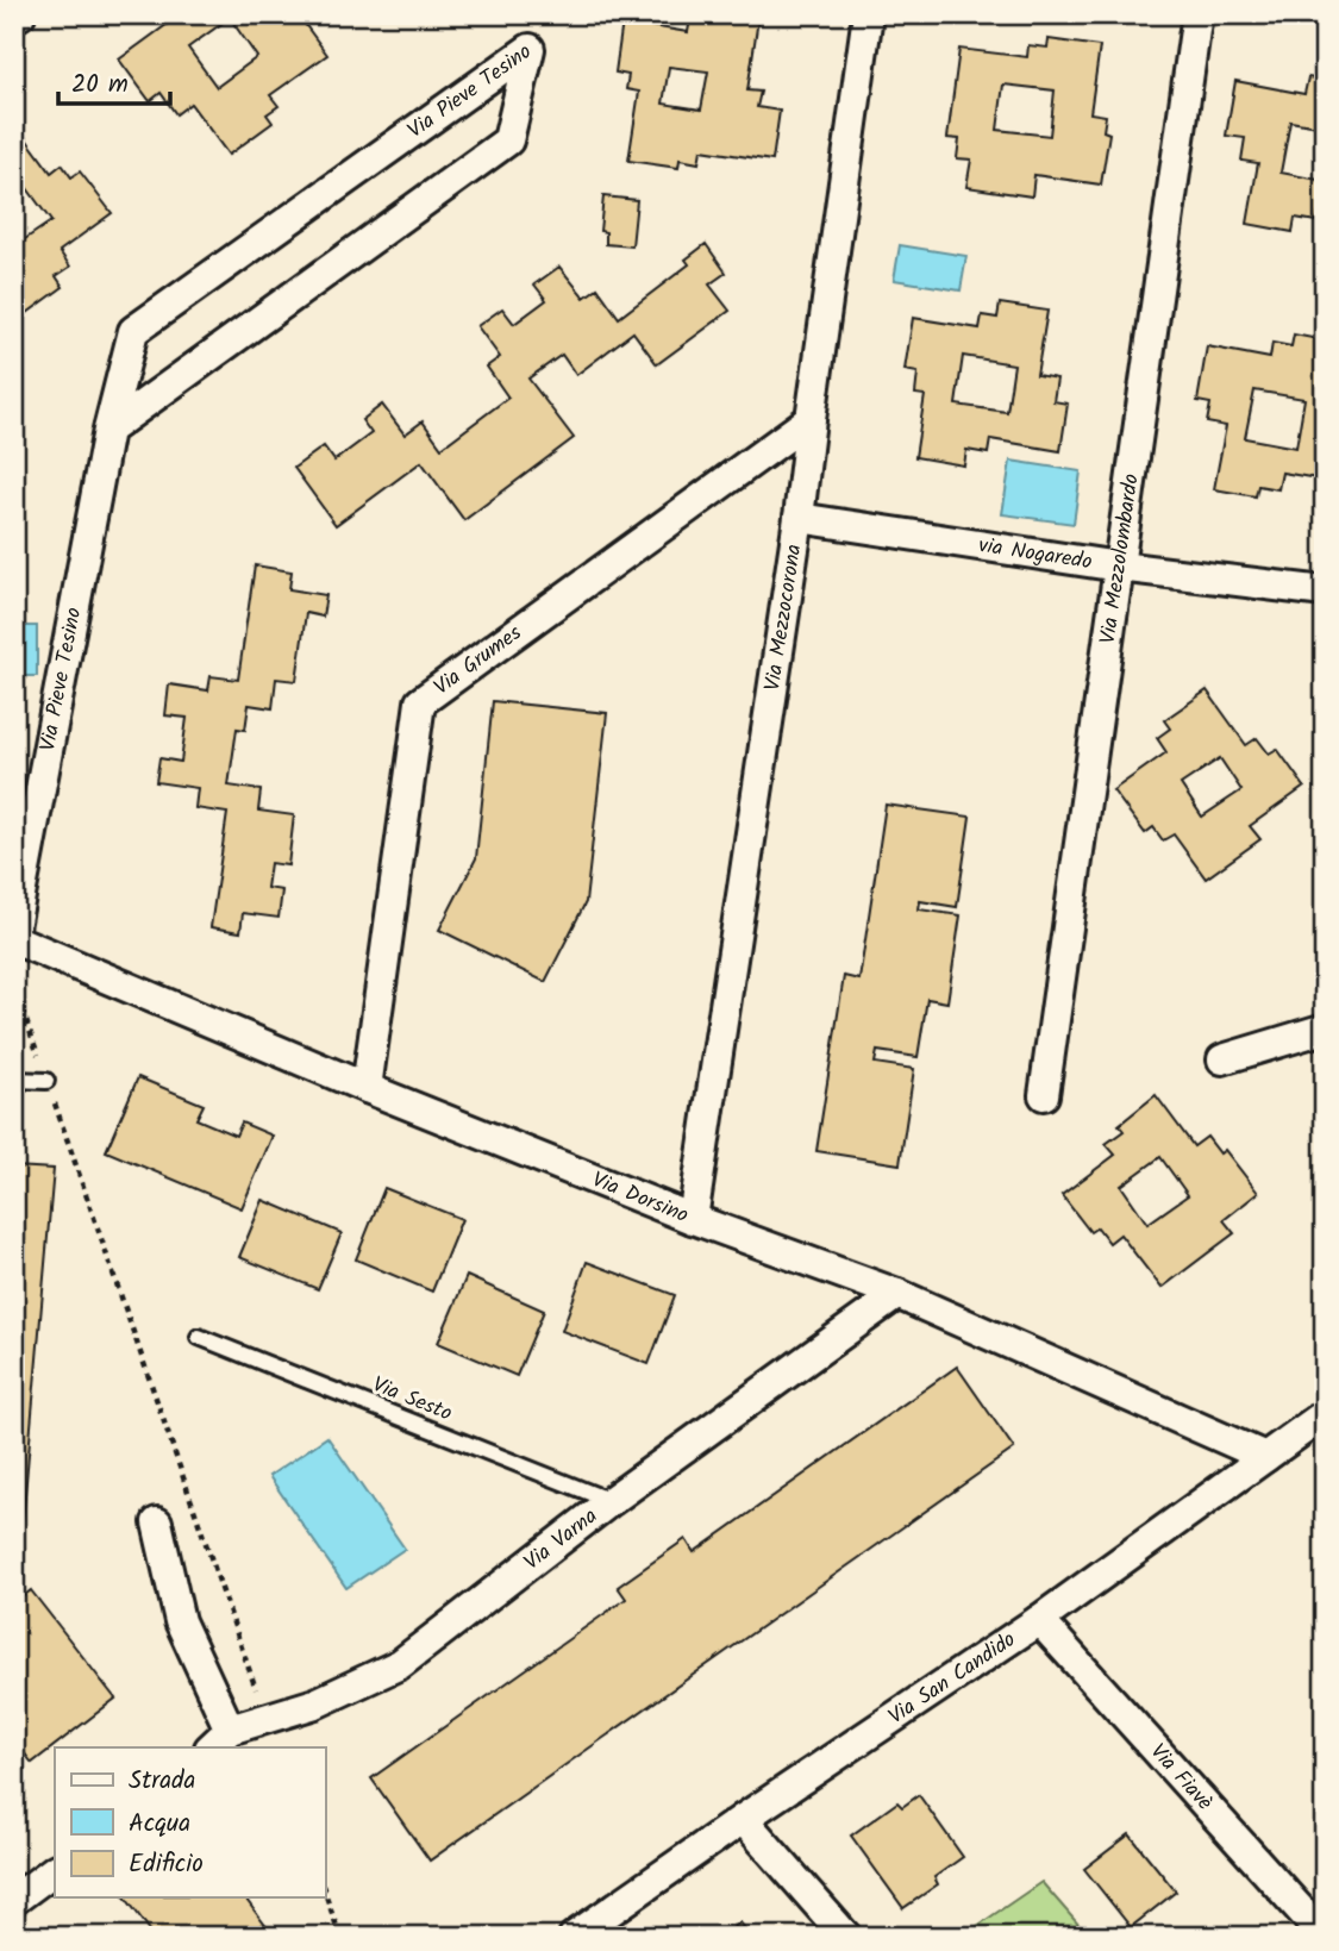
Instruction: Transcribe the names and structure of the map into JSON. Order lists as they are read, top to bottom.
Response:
{
  "streets": {
    "street": [
      "Via Pieve Tesino",
      "via Nogaredo",
      "Via Mezzolombardo",
      "Via Mezzocorona",
      "Via Grumes",
      "Via Dorsino",
      "Via Varna",
      "Via San Candido",
      "Via Fiavè"
    ],
    "lane": ["Via Sesto"]
  },
  "crossings": [
    ["via Nogaredo", "Via Mezzolombardo"],
    ["via Nogaredo", "Via Mezzocorona"],
    ["Via Mezzocorona", "Via Grumes"],
    ["Via Mezzocorona", "Via Dorsino"],
    ["Via Grumes", "Via Dorsino"],
    ["Via Dorsino", "Via Varna"],
    ["Via Dorsino", "Via San Candido"],
    ["Via Sesto", "Via Varna"],
    ["Via San Candido", "Via Fiavè"]
  ],
  "legend": ["Strada", "Acqua", "Edificio"],
  "scale_bar": "20 m"
}
